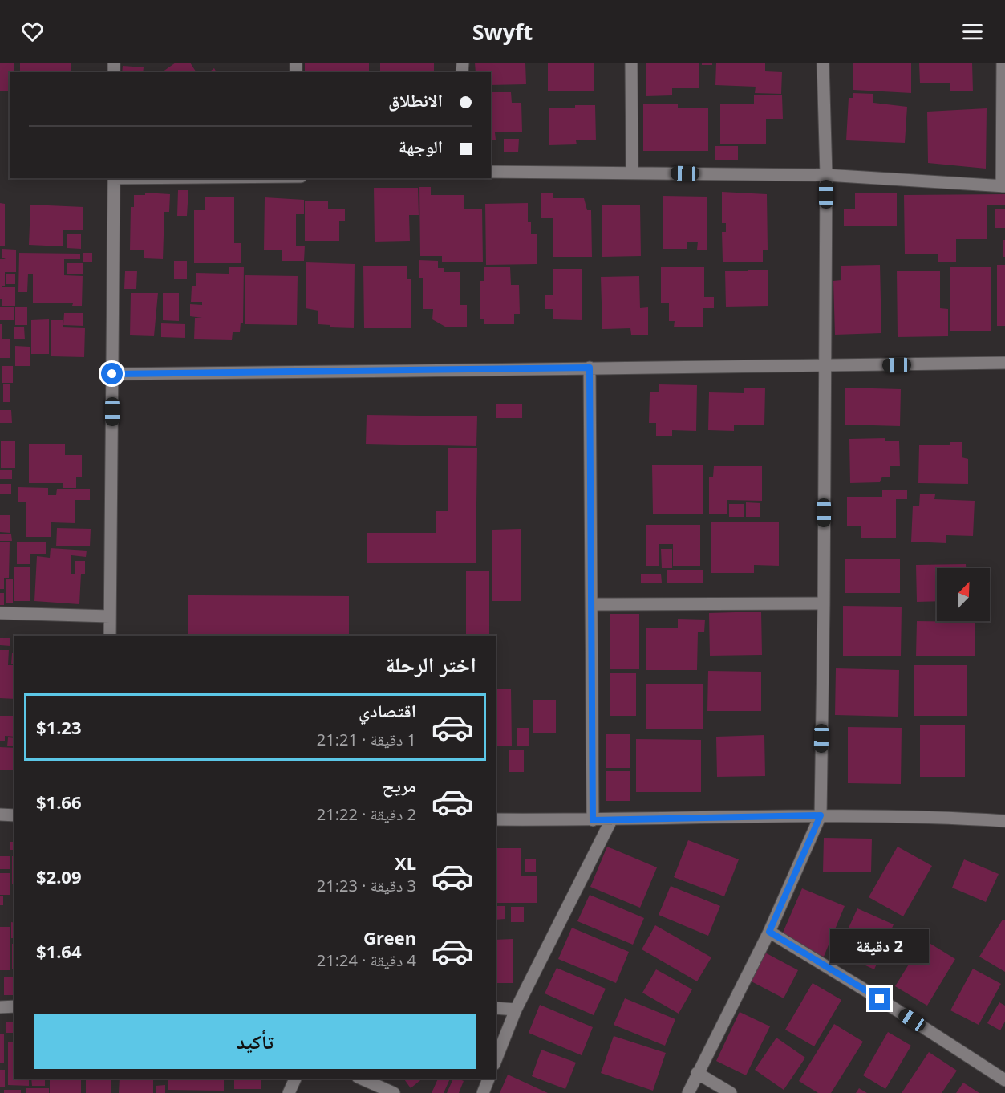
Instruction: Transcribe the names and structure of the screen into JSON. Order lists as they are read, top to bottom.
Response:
{
  "north": "top right",
  "page": {
    "header": "Swyft",
    "banner": ["الانطلاق", "الوجهة"],
    "heading": "اختر الرحلة",
    "list": [
      {
        "name": "اقتصادي",
        "note": "1 دقيقة · 21:21",
        "value": "$1.23"
      },
      {
        "name": "مريح",
        "note": "2 دقيقة · 21:22",
        "value": "$1.66"
      },
      {
        "name": "XL",
        "note": "3 دقيقة · 21:23",
        "value": "$2.09"
      },
      {
        "name": "Green",
        "note": "4 دقيقة · 21:24",
        "value": "$1.64"
      }
    ],
    "bubble": "2 دقيقة",
    "buttons": "تأكيد"
  }
}
